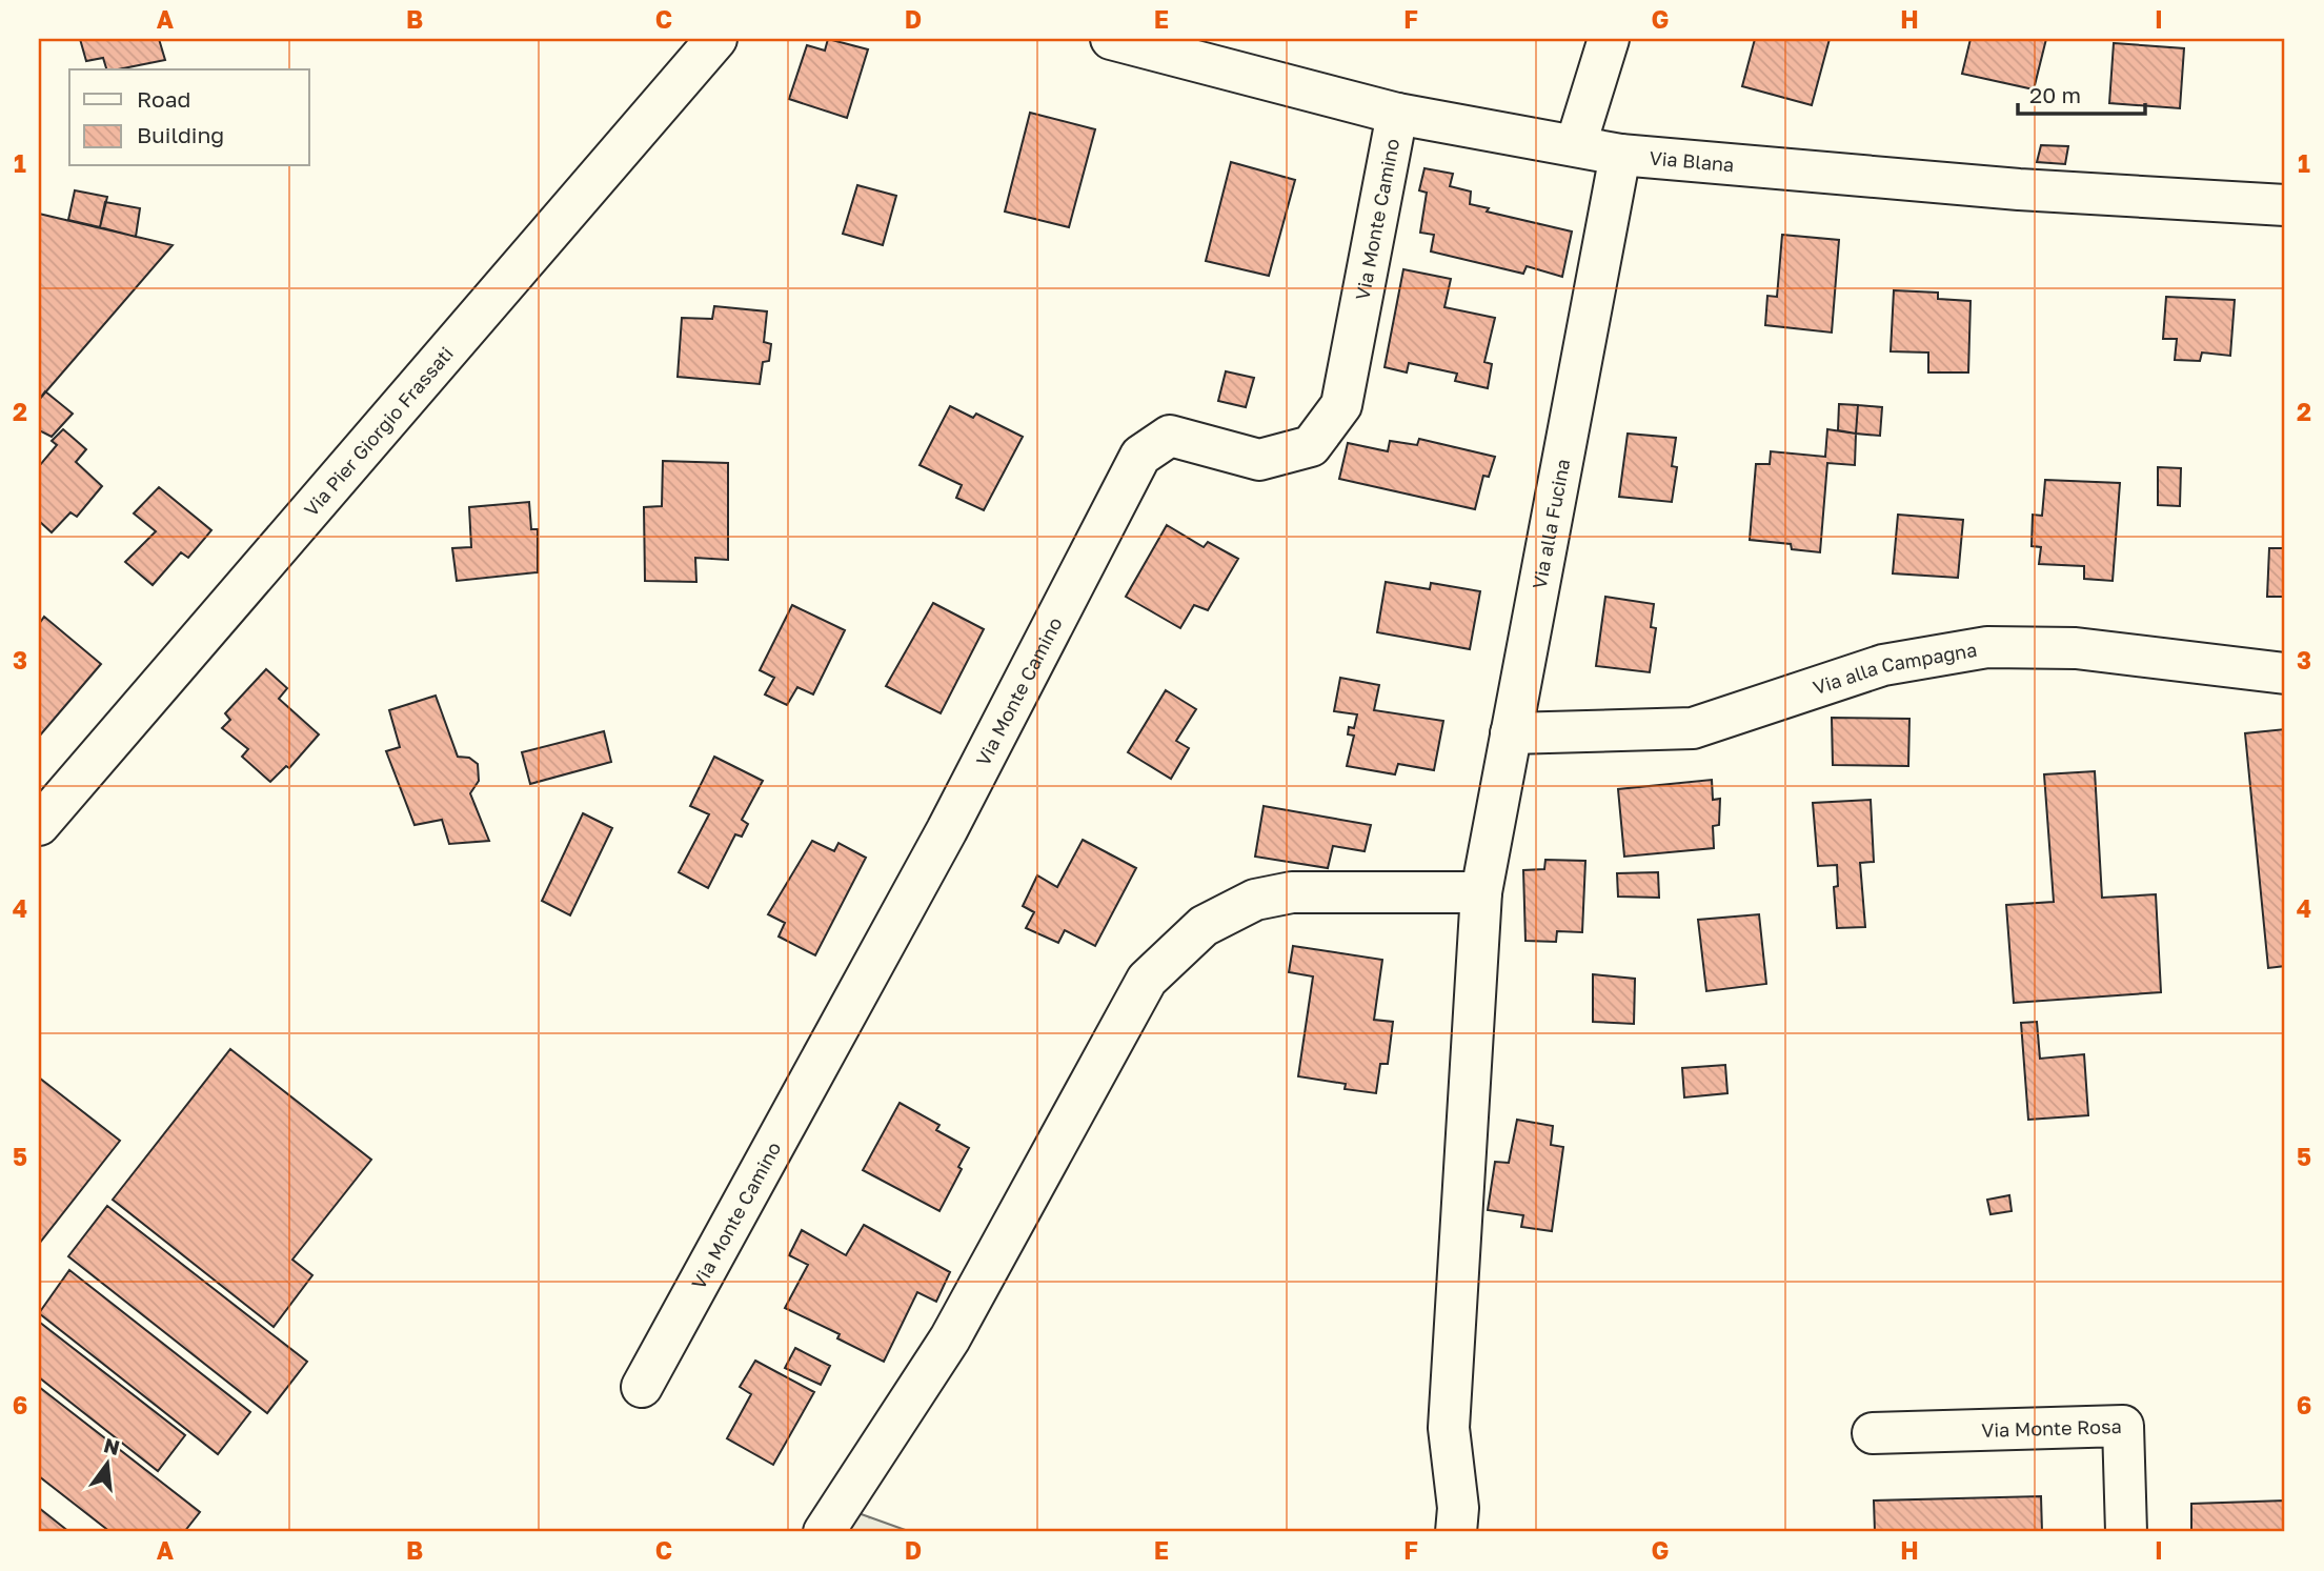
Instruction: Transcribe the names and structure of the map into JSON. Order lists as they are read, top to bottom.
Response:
{
  "streets": {
    "street": [
      "Via Blana",
      "Via Monte Camino",
      "Via Pier Giorgio Frassati",
      "Via alla Fucina",
      "Via alla Campagna",
      "Via Monte Rosa"
    ]
  },
  "crossings": [
    ["Via Blana", "Via Monte Camino"],
    ["Via Blana", "Via alla Fucina"],
    ["Via alla Fucina", "Via alla Campagna"]
  ],
  "legend": ["Road", "Building"],
  "scale_bar": "20 m",
  "north": "top",
  "grid": {
    "columns": [
      "A",
      "B",
      "C",
      "D",
      "E",
      "F",
      "G",
      "H",
      "I"
    ],
    "rows": [
      "1",
      "2",
      "3",
      "4",
      "5",
      "6"
    ]
  }
}
